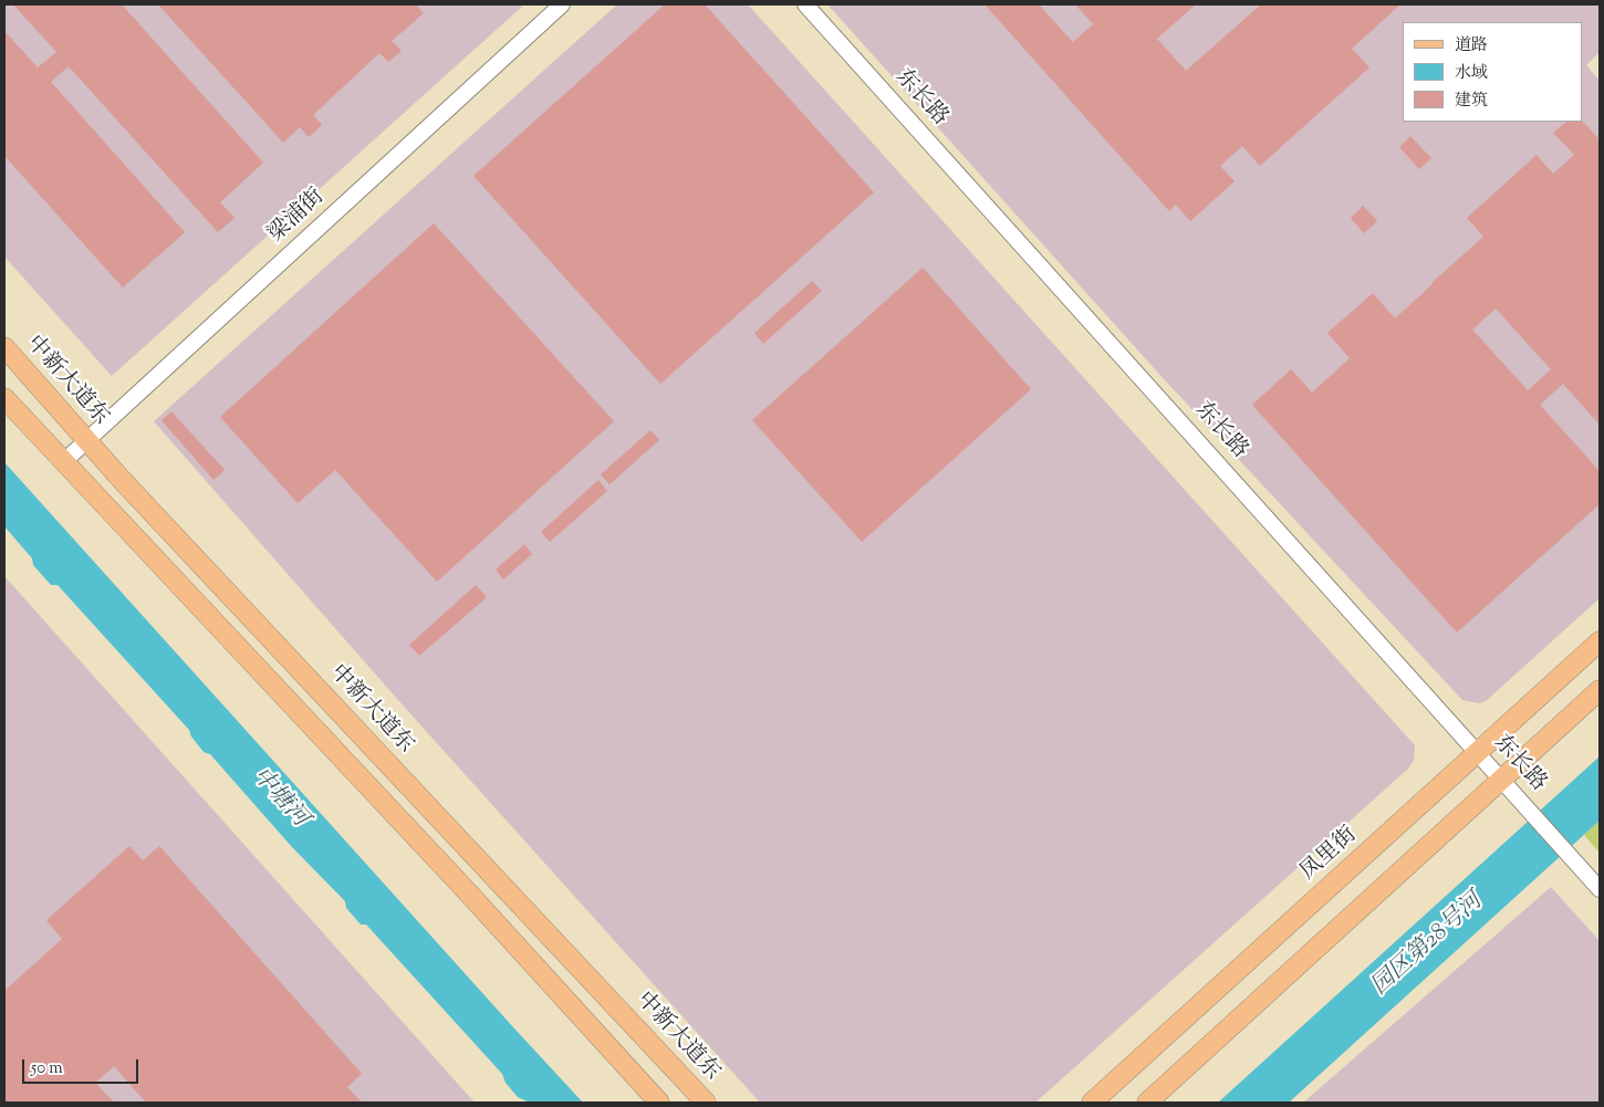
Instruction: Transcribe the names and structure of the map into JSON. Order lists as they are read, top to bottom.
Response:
{
  "streets": {
    "main road": ["中新大道东", "凤里街"],
    "street": ["东长路", "梁浦街"]
  },
  "crossings": [
    ["东长路", "凤里街"],
    ["梁浦街", "中新大道东"]
  ],
  "water": ["中塘河", "园区第28号河"],
  "legend": ["道路", "水域", "建筑"],
  "scale_bar": "50 m"
}
